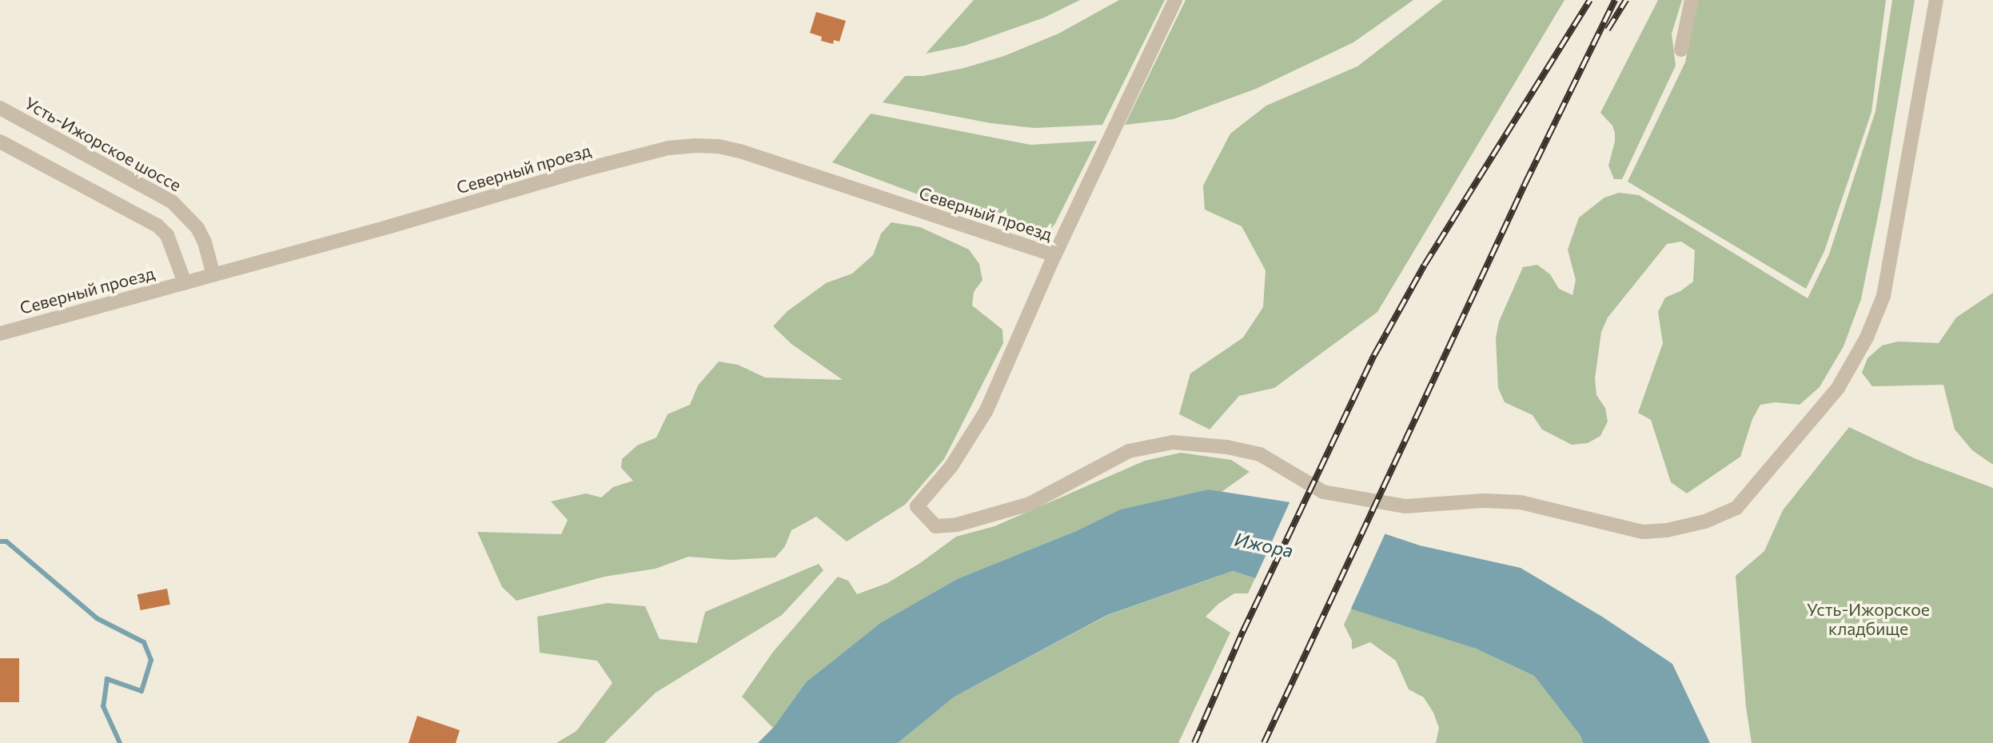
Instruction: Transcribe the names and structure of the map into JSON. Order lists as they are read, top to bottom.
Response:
{
  "streets": {
    "street": ["Усть-Ижорское шоссе", "Северный проезд"]
  },
  "crossings": [
    ["Усть-Ижорское шоссе", "Северный проезд"]
  ],
  "water": ["Ижора"],
  "parks": ["Усть-Ижорское кладбище"]
}
